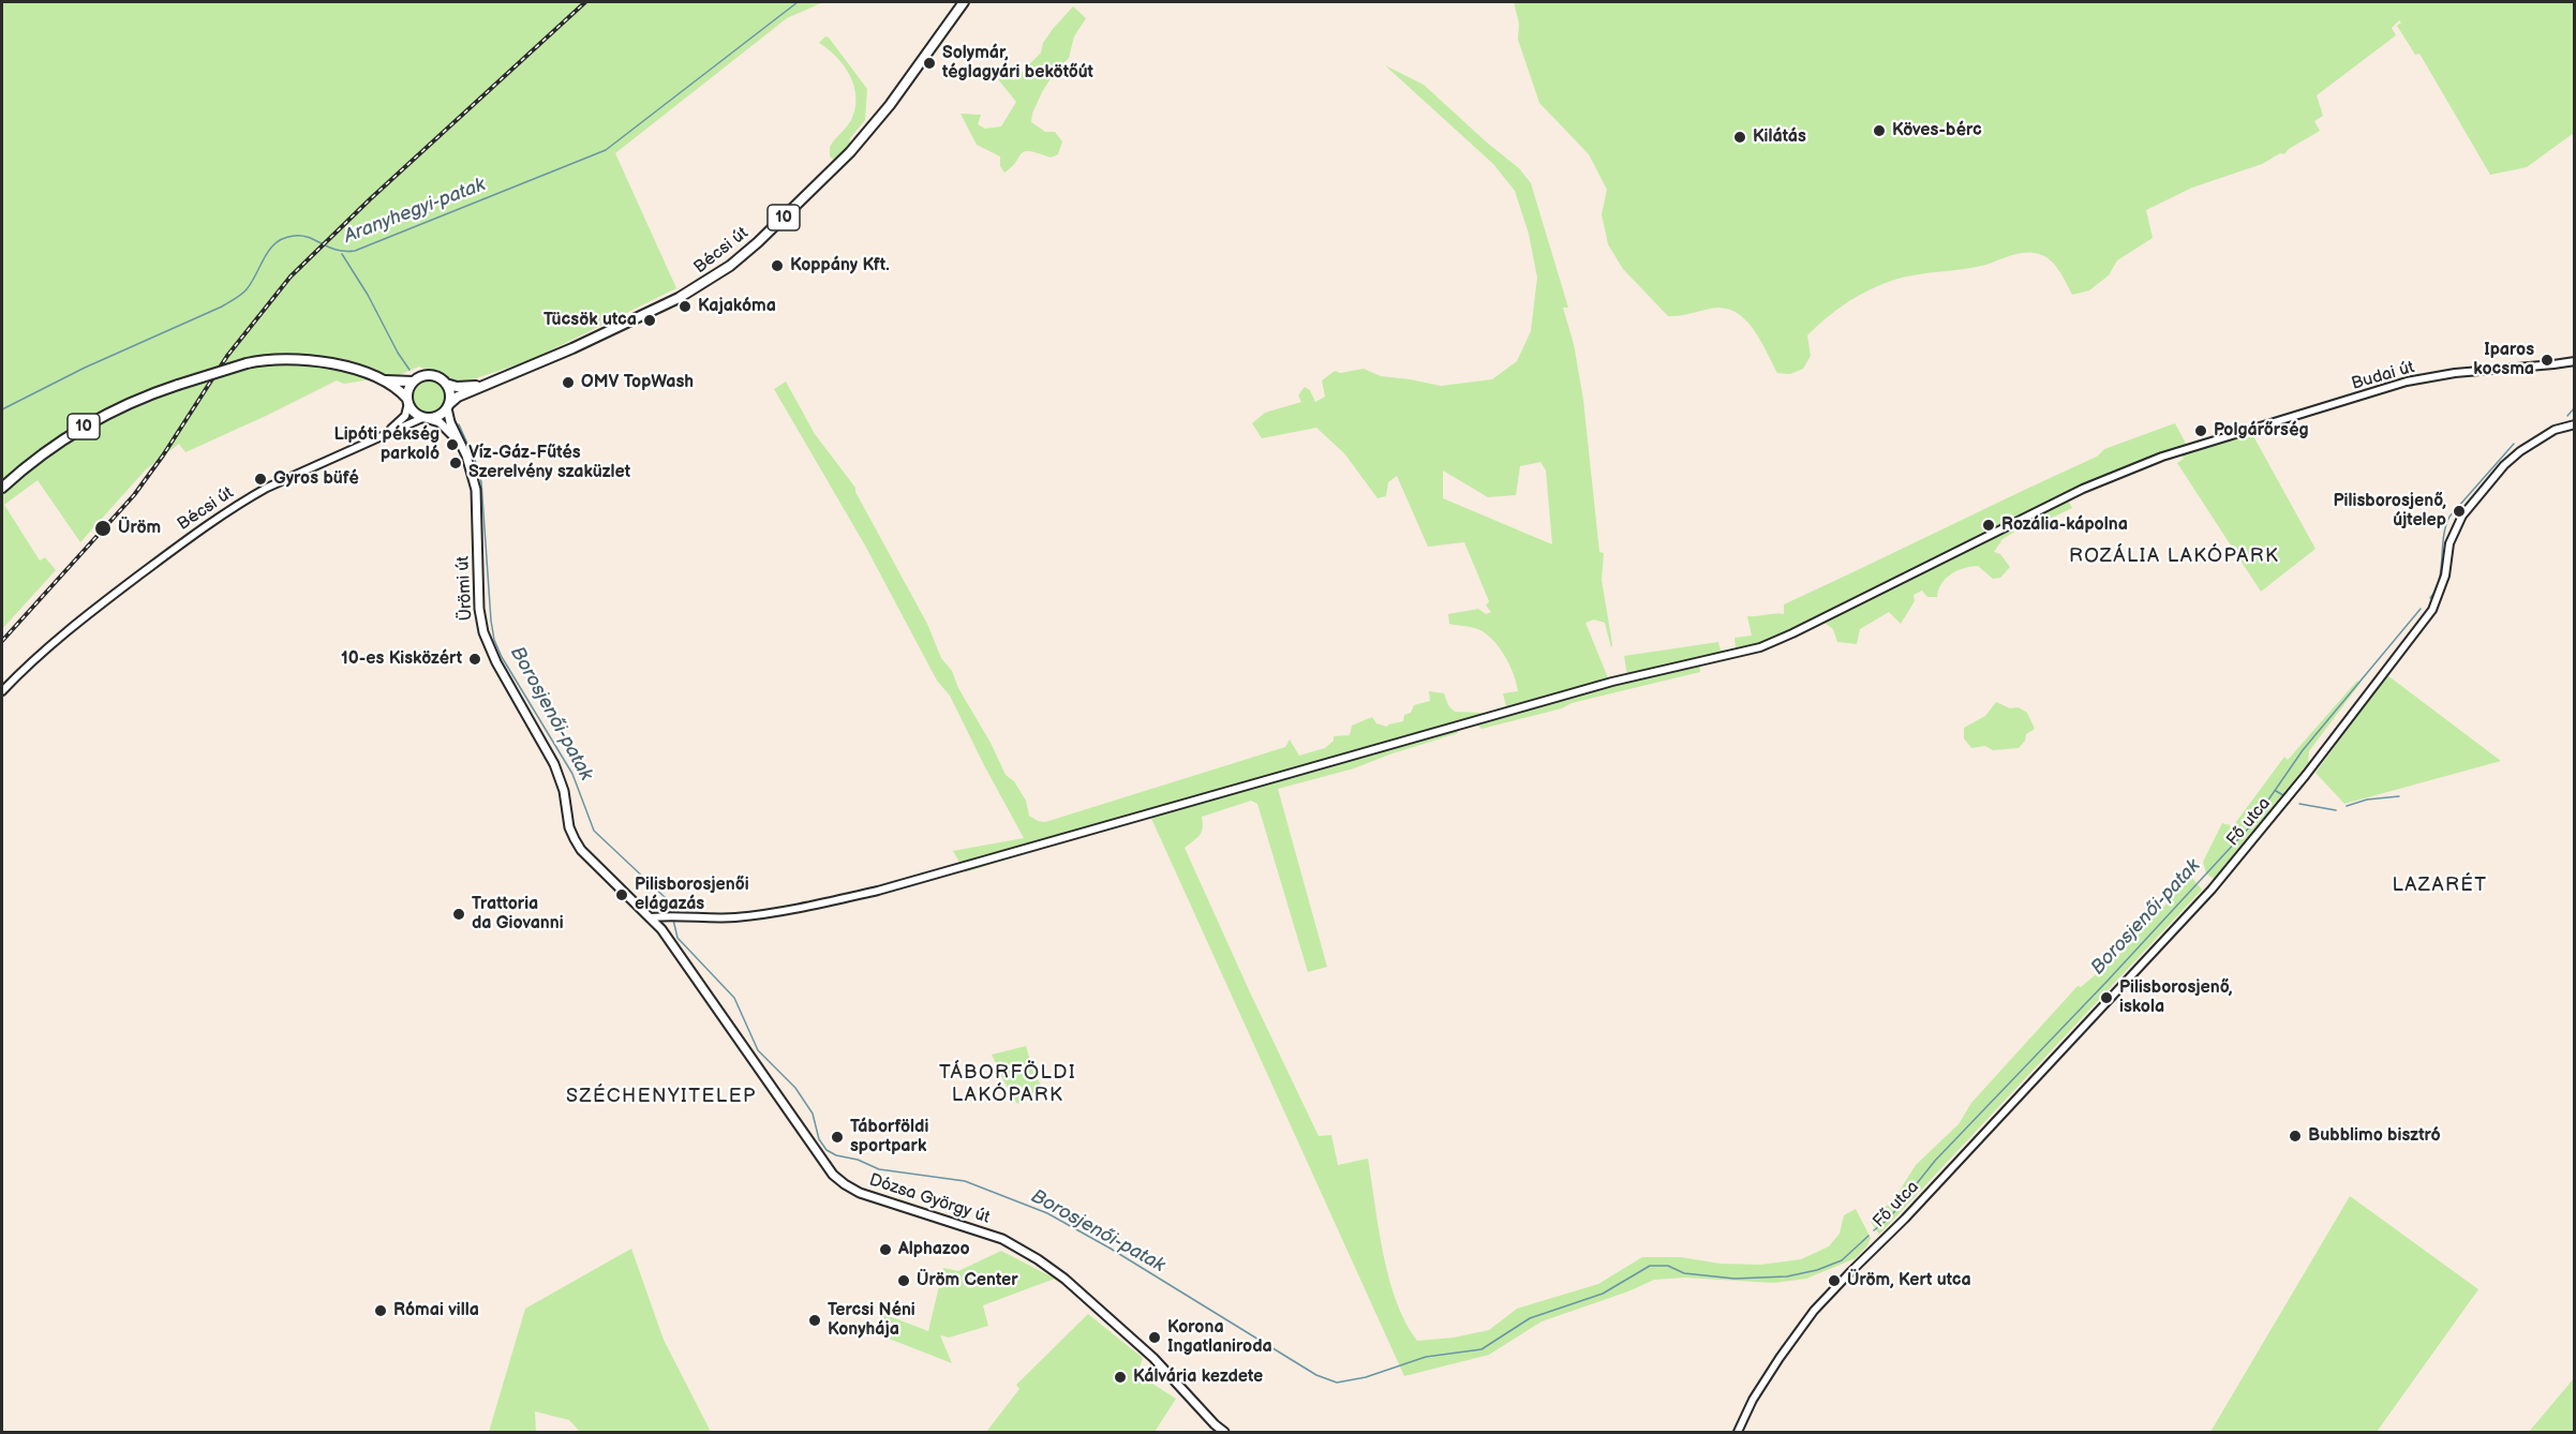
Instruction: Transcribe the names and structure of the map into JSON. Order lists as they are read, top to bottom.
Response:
{
  "streets": {
    "main road": [
      "10",
      "Bécsi út",
      "Ürömi út",
      "Dózsa György út"
    ],
    "street": ["Budai út", "Fő utca"]
  },
  "crossings": [
    ["10", "Bécsi út"],
    ["10", "Ürömi út"],
    ["Bécsi út", "Ürömi út"],
    ["Budai út", "Ürömi út"],
    ["Budai út", "Dózsa György út"],
    ["Ürömi út", "Dózsa György út"]
  ],
  "districts": [
    "ROZÁLIA LAKÓPARK",
    "LAZARÉT",
    "TÁBORFÖLDI LAKÓPARK",
    "SZÉCHENYITELEP"
  ],
  "water": ["Aranyhegyi-patak", "Borosjenői-patak"],
  "places": [
    "Solymár, téglagyári bekötőút",
    "Köves-bérc",
    "Kilátás",
    "Koppány Kft.",
    "Kajakóma",
    "Tücsök utca",
    "Iparos kocsma",
    "OMV TopWash",
    "Polgárőrség",
    "Lipóti pékség parkoló",
    "Víz-Gáz-Fűtés Szerelvény szaküzlet",
    "Gyros büfé",
    "Pilisborosjenő, újtelep",
    "Rozália-kápolna",
    "Üröm",
    "10-es Kisközért",
    "Pilisborosjenői elágazás",
    "Trattoria da Giovanni",
    "Pilisborosjenő, iskola",
    "Bubblimo bisztró",
    "Táborföldi sportpark",
    "Alphazoo",
    "Üröm Center",
    "Üröm, Kert utca",
    "Római villa",
    "Tercsi Néni Konyhája",
    "Korona Ingatlaniroda",
    "Kálvária kezdete"
  ]
}
